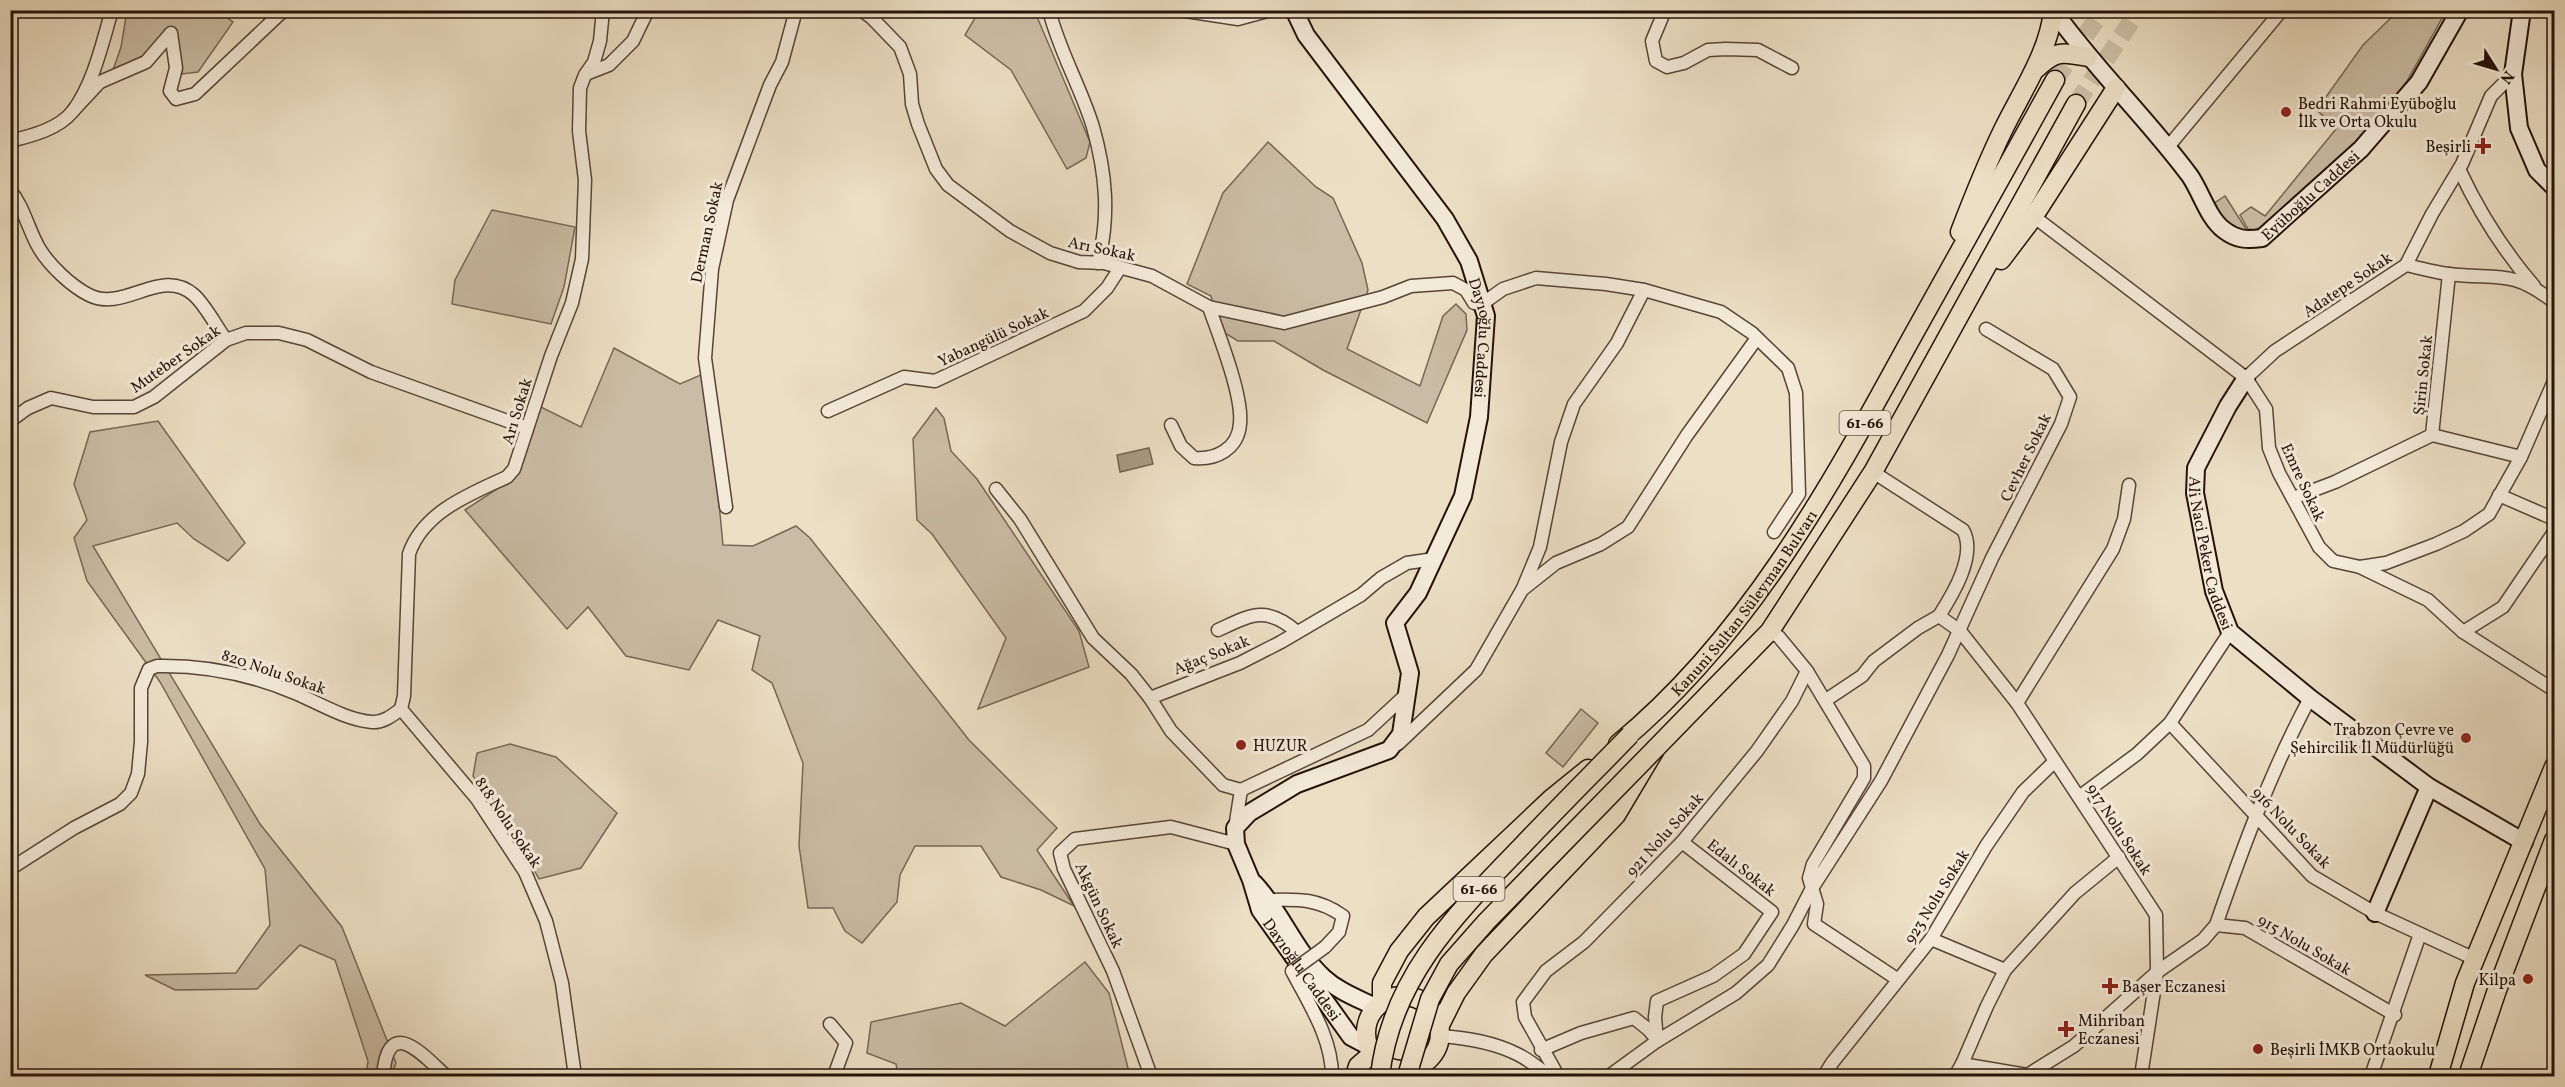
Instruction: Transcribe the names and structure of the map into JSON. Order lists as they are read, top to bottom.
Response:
{
  "streets": {
    "main road": ["61-66", "Kanuni Sultan Süleyman Bulvarı"],
    "street": [
      "Eyüboğlu Caddesi",
      "Derman Sokak",
      "Arı Sokak",
      "Adatepe Sokak",
      "Yabangülü Sokak",
      "Dayıoğlu Caddesi",
      "Muteber Sokak",
      "Şirin Sokak",
      "Cevher Sokak",
      "Emre Sokak",
      "Ali Naci Peker Caddesi",
      "Ağaç Sokak",
      "820 Nolu Sokak",
      "818 Nolu Sokak",
      "916 Nolu Sokak",
      "917 Nolu Sokak",
      "921 Nolu Sokak",
      "Edalı Sokak",
      "923 Nolu Sokak",
      "Akgün Sokak",
      "915 Nolu Sokak"
    ]
  },
  "crossings": [
    ["Eyüboğlu Caddesi", "61-66"],
    ["Arı Sokak", "Yabangülü Sokak"],
    ["Arı Sokak", "Dayıoğlu Caddesi"],
    ["Arı Sokak", "Muteber Sokak"],
    ["Arı Sokak", "820 Nolu Sokak"],
    ["Arı Sokak", "818 Nolu Sokak"],
    ["Adatepe Sokak", "Emre Sokak"],
    ["Adatepe Sokak", "Ali Naci Peker Caddesi"],
    ["Dayıoğlu Caddesi", "61-66"],
    ["Dayıoğlu Caddesi", "Ağaç Sokak"],
    ["Dayıoğlu Caddesi", "Akgün Sokak"],
    ["Şirin Sokak", "Emre Sokak"],
    ["61-66", "Kanuni Sultan Süleyman Bulvarı"],
    ["Cevher Sokak", "917 Nolu Sokak"],
    ["Emre Sokak", "Ali Naci Peker Caddesi"],
    ["820 Nolu Sokak", "818 Nolu Sokak"],
    ["917 Nolu Sokak", "923 Nolu Sokak"],
    ["921 Nolu Sokak", "Edalı Sokak"]
  ],
  "places": {
    "other": [
      "Bedri Rahmi Eyüboğlu İlk ve Orta Okulu",
      "Trabzon Çevre ve Şehircilik İl Müdürlüğü",
      "HUZUR",
      "Kilpa",
      "Beşirli İMKB Ortaokulu"
    ],
    "health": ["Beşirli", "Başer Eczanesi", "Mihriban Eczanesi"]
  },
  "north": "bottom right"
}
